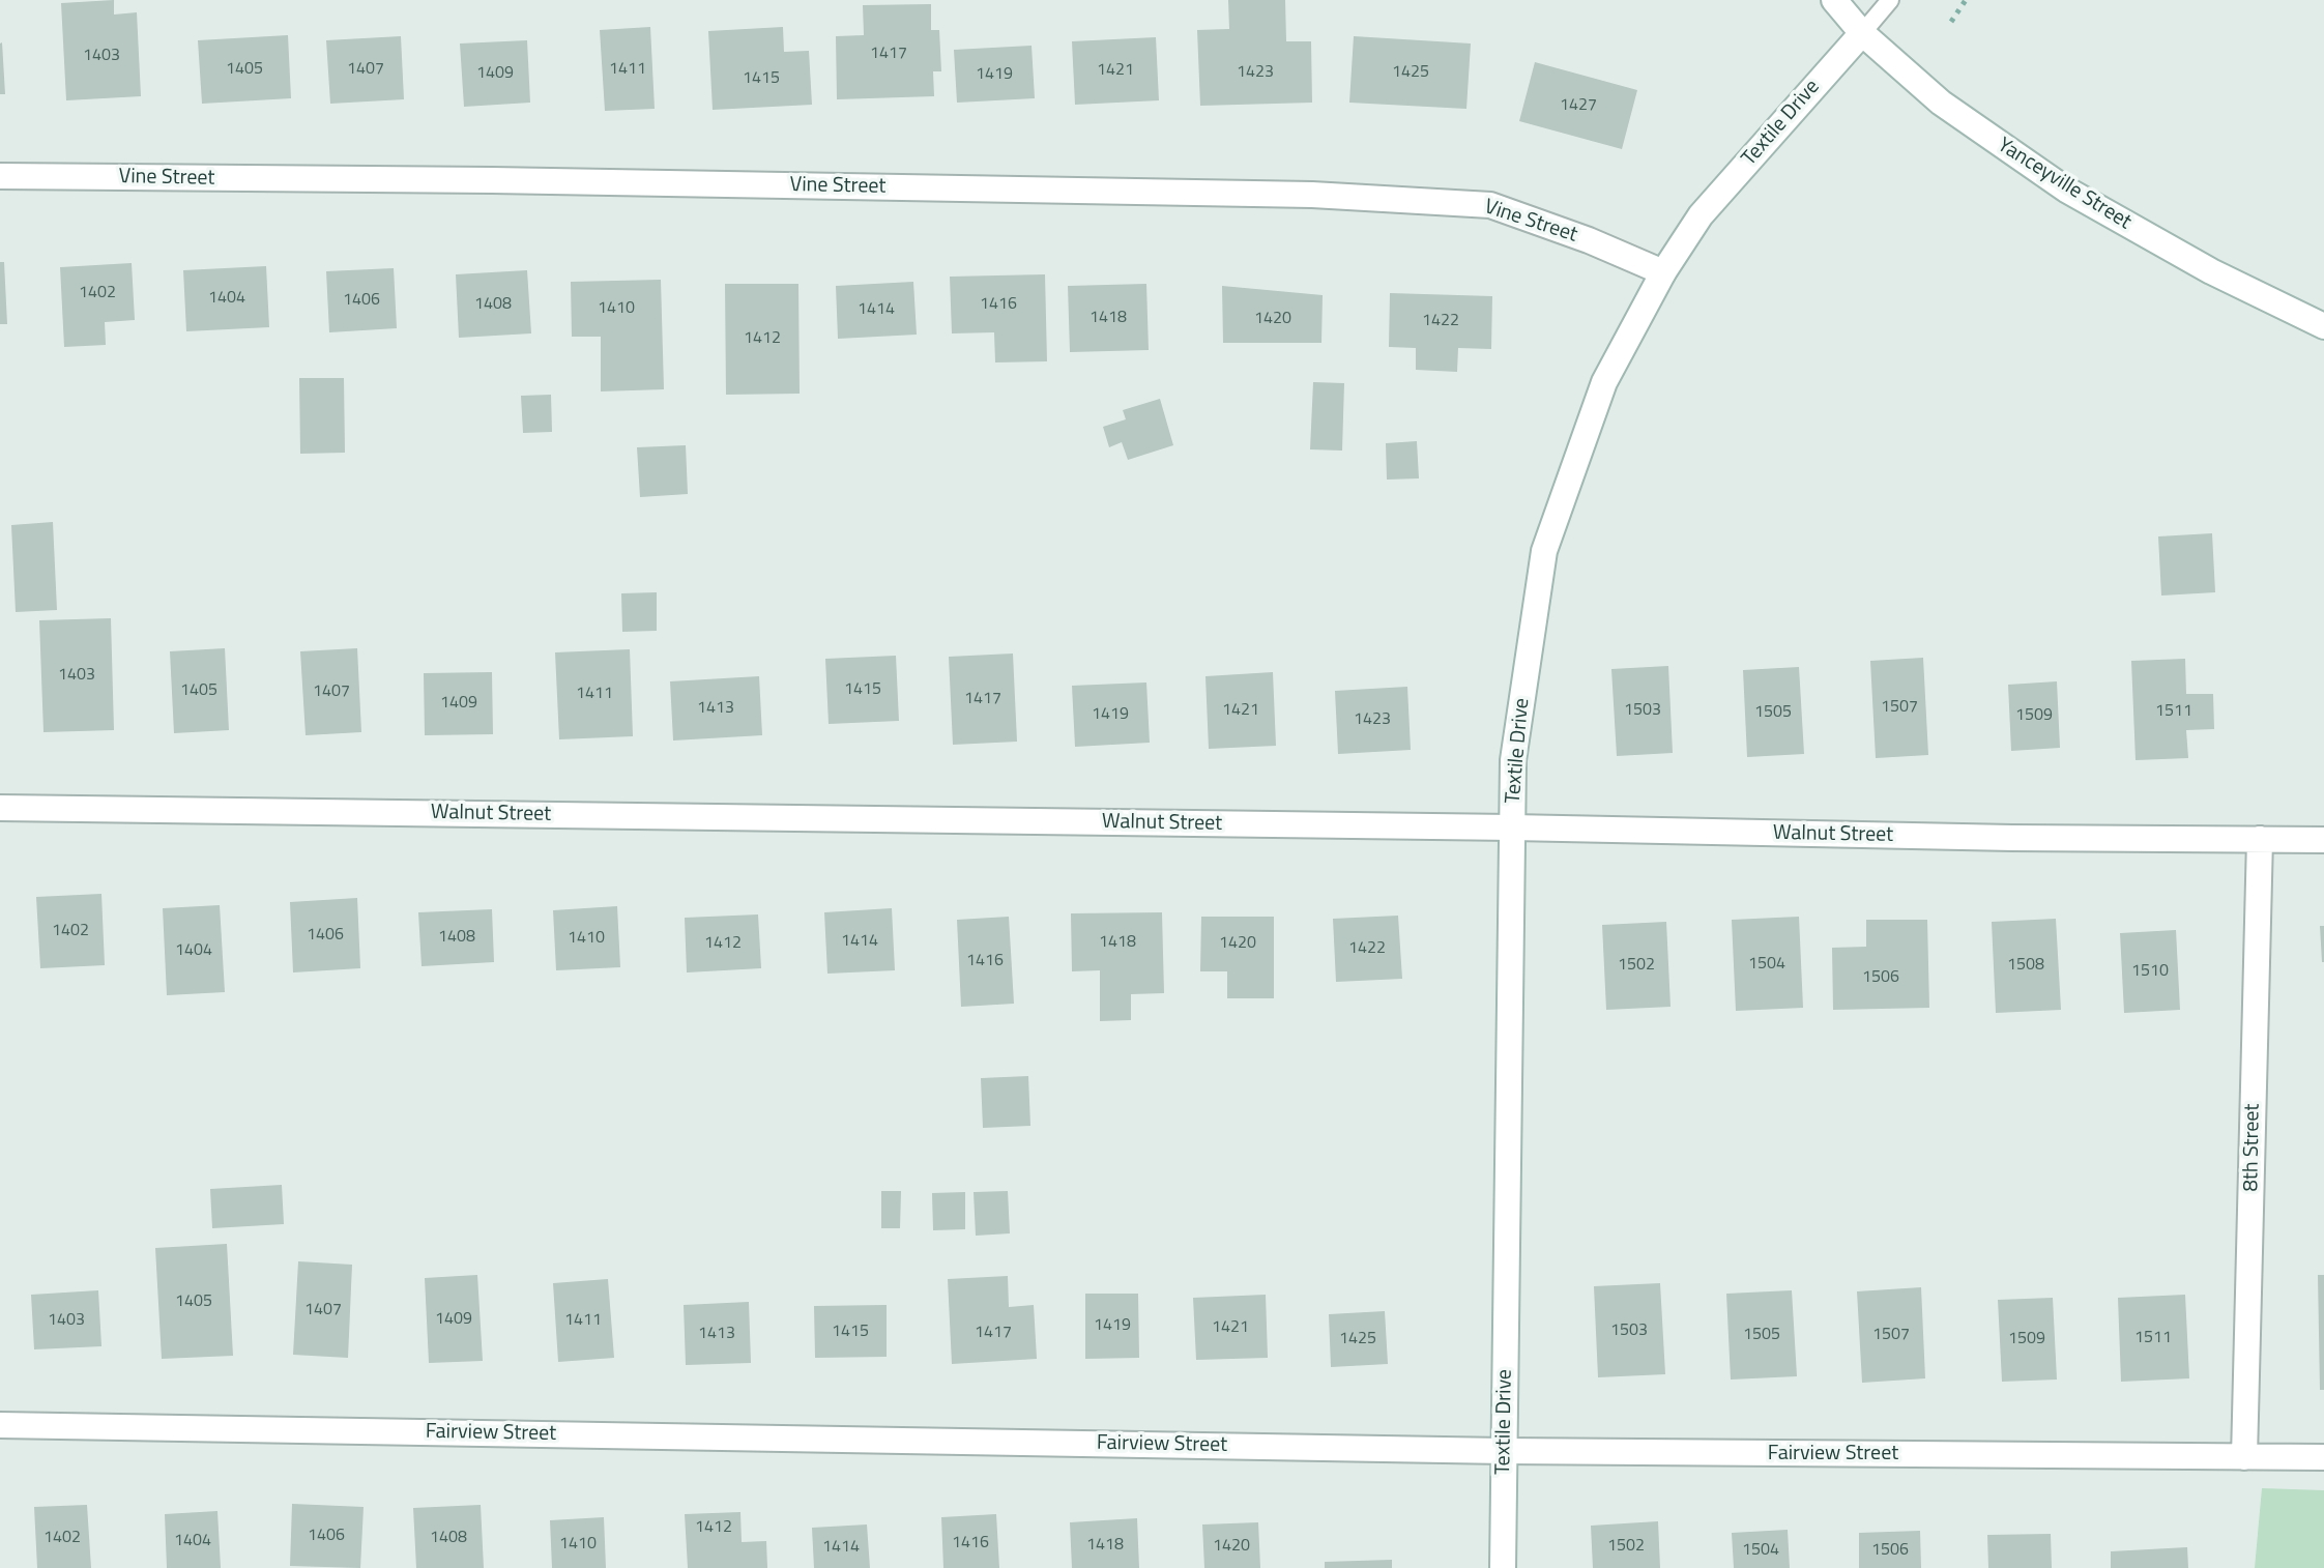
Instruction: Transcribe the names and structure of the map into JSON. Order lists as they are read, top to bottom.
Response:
{
  "streets": {
    "street": [
      "Textile Drive",
      "Vine Street",
      "Yanceyville Street",
      "Walnut Street",
      "8th Street",
      "Fairview Street"
    ]
  },
  "crossings": [
    ["Textile Drive", "Vine Street"],
    ["Textile Drive", "Yanceyville Street"],
    ["Textile Drive", "Walnut Street"],
    ["Textile Drive", "Fairview Street"],
    ["Walnut Street", "8th Street"],
    ["8th Street", "Fairview Street"]
  ],
  "house_numbers": [
    "1417",
    "1403",
    "1405",
    "1407",
    "1411",
    "1421",
    "1423",
    "1425",
    "1409",
    "1419",
    "1415",
    "1427",
    "1402",
    "1404",
    "1406",
    "1408",
    "1416",
    "1410",
    "1414",
    "1418",
    "1420",
    "1422",
    "1412",
    "1403",
    "1415",
    "1405",
    "1407",
    "1411",
    "1417",
    "1409",
    "1507",
    "1413",
    "1421",
    "1503",
    "1511",
    "1505",
    "1419",
    "1509",
    "1423",
    "1402",
    "1406",
    "1408",
    "1410",
    "1414",
    "1418",
    "1412",
    "1420",
    "1422",
    "1404",
    "1416",
    "1504",
    "1502",
    "1508",
    "1510",
    "1506",
    "1405",
    "1407",
    "1409",
    "1403",
    "1411",
    "1419",
    "1421",
    "1503",
    "1415",
    "1417",
    "1413",
    "1505",
    "1507",
    "1511",
    "1425",
    "1509",
    "1412",
    "1406",
    "1402",
    "1408",
    "1404",
    "1416",
    "1410",
    "1418",
    "1420",
    "1502",
    "1414",
    "1504",
    "1506"
  ]
}
